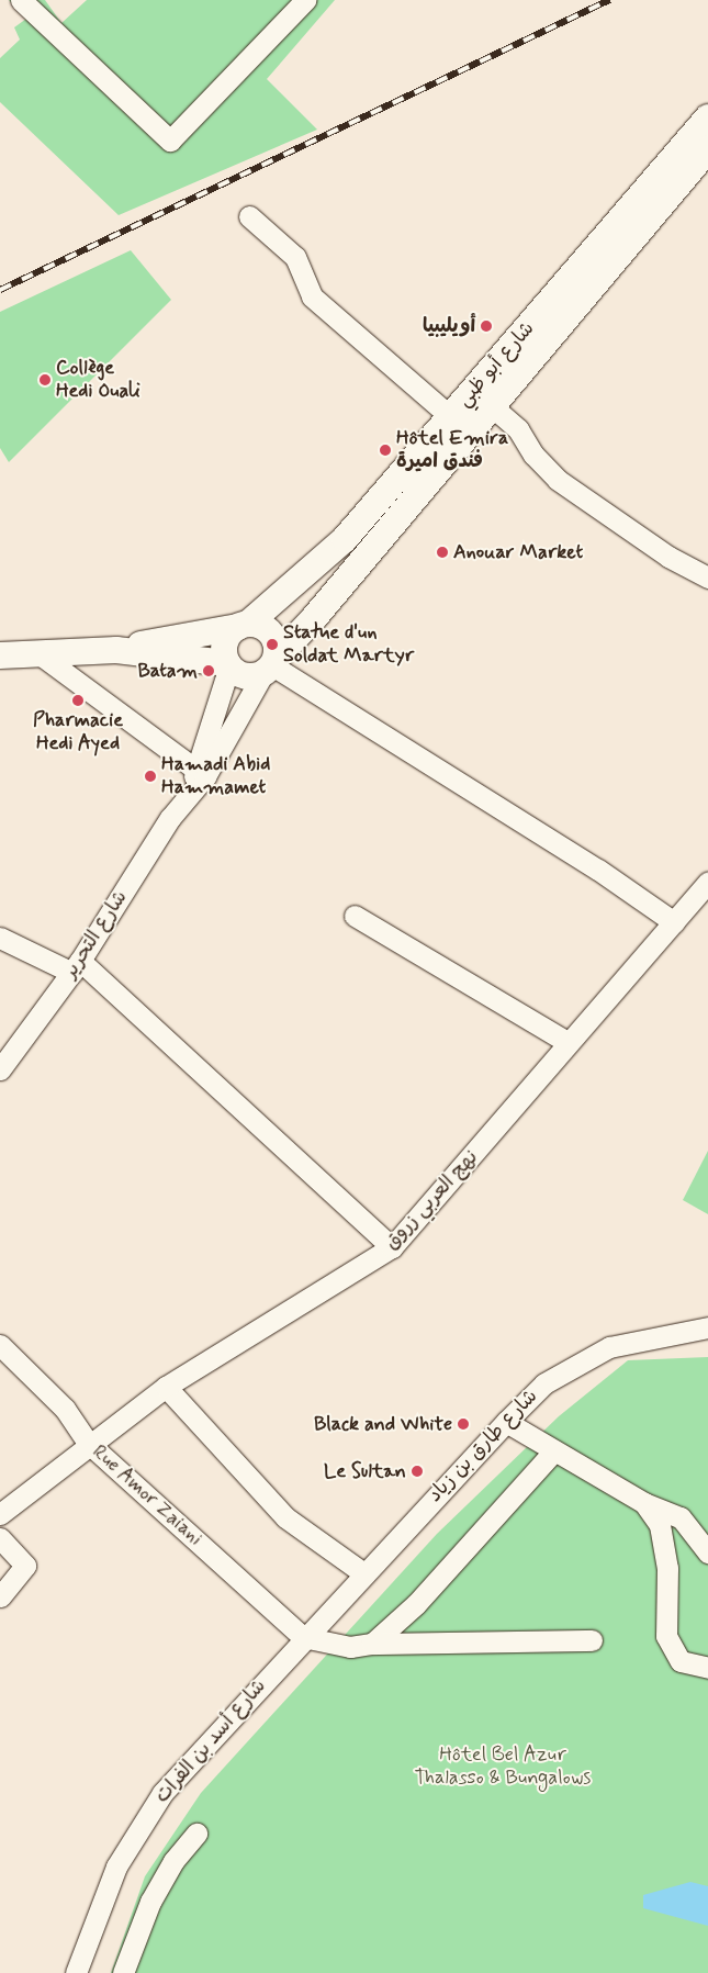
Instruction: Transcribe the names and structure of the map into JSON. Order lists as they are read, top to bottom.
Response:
{
  "streets": {
    "main road": ["شارع أبو ظبي"],
    "street": [
      "شارع التحرير",
      "نهج العربي زروق",
      "شارع طارق بن زياد",
      "Rue Amor Zaiani",
      "شارع أسد بن الفرات"
    ]
  },
  "crossings": [
    ["شارع أبو ظبي", "شارع التحرير"],
    ["نهج العربي زروق", "Rue Amor Zaiani"],
    ["شارع طارق بن زياد", "Rue Amor Zaiani"],
    ["شارع طارق بن زياد", "شارع أسد بن الفرات"],
    ["Rue Amor Zaiani", "شارع أسد بن الفرات"]
  ],
  "parks": ["Hôtel Bel Azur Thalasso & Bungalows"],
  "places": [
    "أويليبيا",
    "Collège Hedi Ouali",
    "Hôtel Emira فندق اميرة",
    "Anouar Market",
    "Statue d'un Soldat Martyr",
    "Batam",
    "Pharmacie Hedi Ayed",
    "Hamadi Abid Hammamet",
    "Black and White",
    "Le Sultan"
  ]
}
